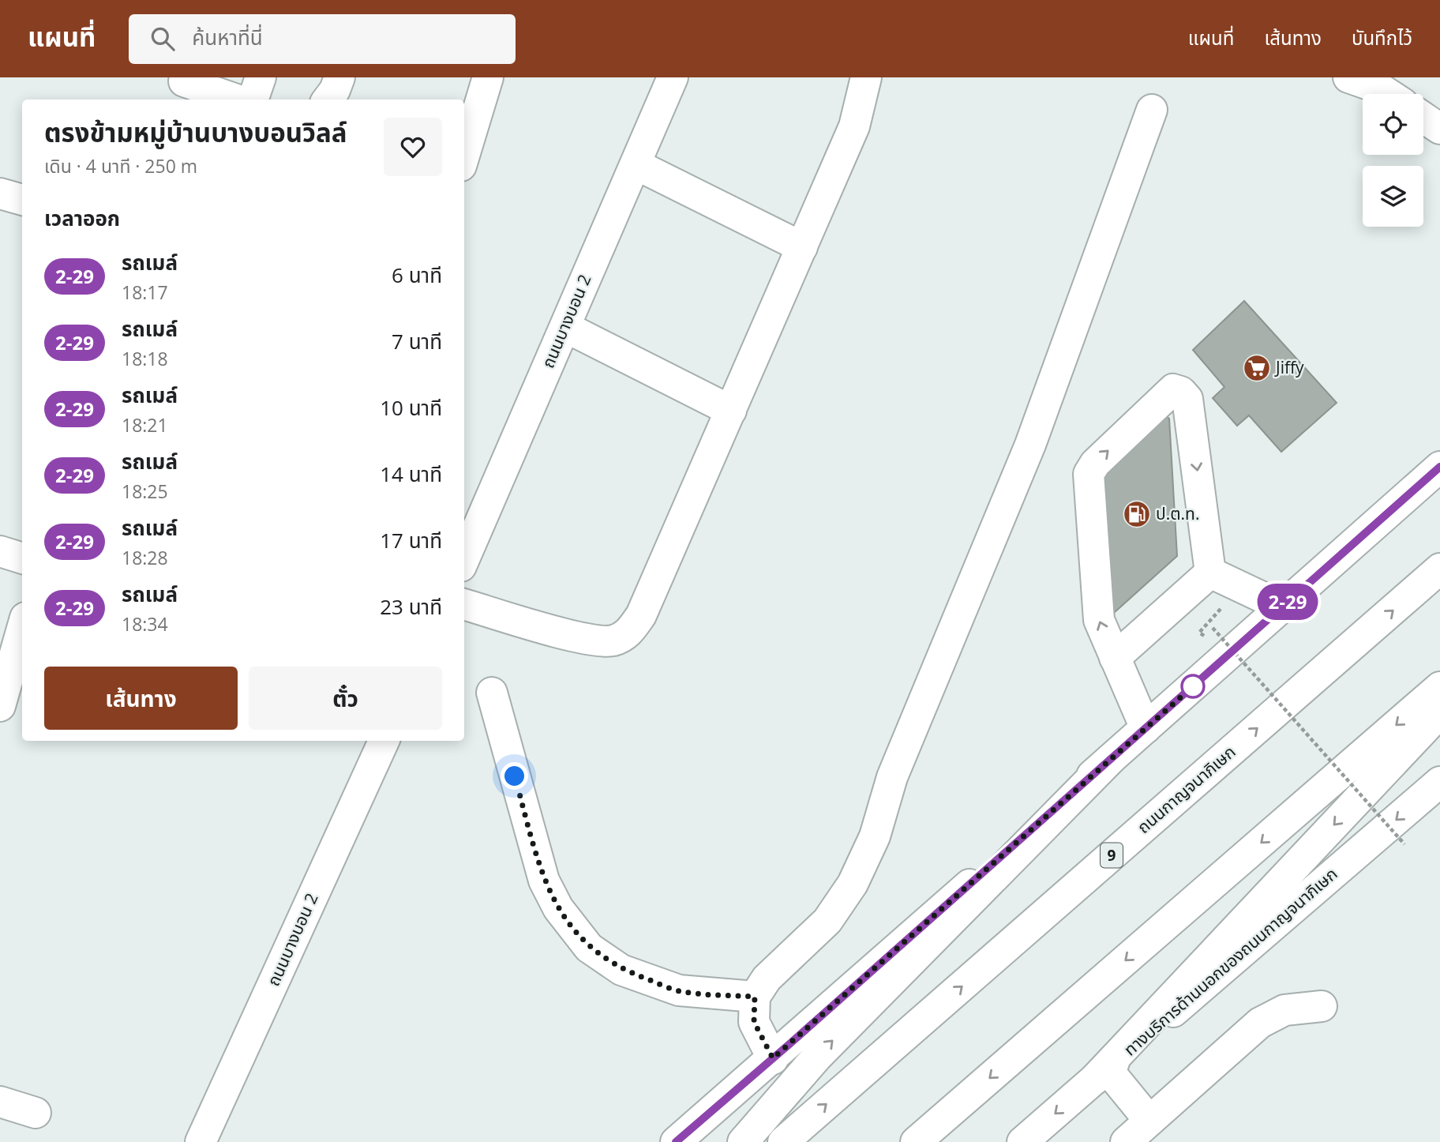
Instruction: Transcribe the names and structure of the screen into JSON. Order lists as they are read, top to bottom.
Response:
{
  "streets": {
    "main road": [
      "ถนนบางบอน 2",
      "ถนนกาญจนาภิเษก",
      "9",
      "ทางบริการด้านนอกของถนนกาญจนาภิเษก"
    ]
  },
  "places": {
    "supermarket": ["Jiffy"],
    "fuel station": ["ป.ต.ท."]
  },
  "lines": ["bus line 2-29"],
  "page": {
    "header": "แผนที่",
    "search": "ค้นหาที่นี่",
    "nav": ["แผนที่", "เส้นทาง", "บันทึกไว้"],
    "on_map": "2-29",
    "heading": [
      ["ตรงข้ามหมู่บ้านบางบอนวิลล์", "เดิน · 4 นาที · 250 m"],
      "เวลาออก"
    ],
    "list": [
      {
        "mark": "2-29",
        "name": "รถเมล์",
        "note": "18:17",
        "value": "6 นาที"
      },
      {
        "mark": "2-29",
        "name": "รถเมล์",
        "note": "18:18",
        "value": "7 นาที"
      },
      {
        "mark": "2-29",
        "name": "รถเมล์",
        "note": "18:21",
        "value": "10 นาที"
      },
      {
        "mark": "2-29",
        "name": "รถเมล์",
        "note": "18:25",
        "value": "14 นาที"
      },
      {
        "mark": "2-29",
        "name": "รถเมล์",
        "note": "18:28",
        "value": "17 นาที"
      },
      {
        "mark": "2-29",
        "name": "รถเมล์",
        "note": "18:34",
        "value": "23 นาที"
      }
    ],
    "buttons": ["เส้นทาง", "ตั๋ว"]
  }
}
